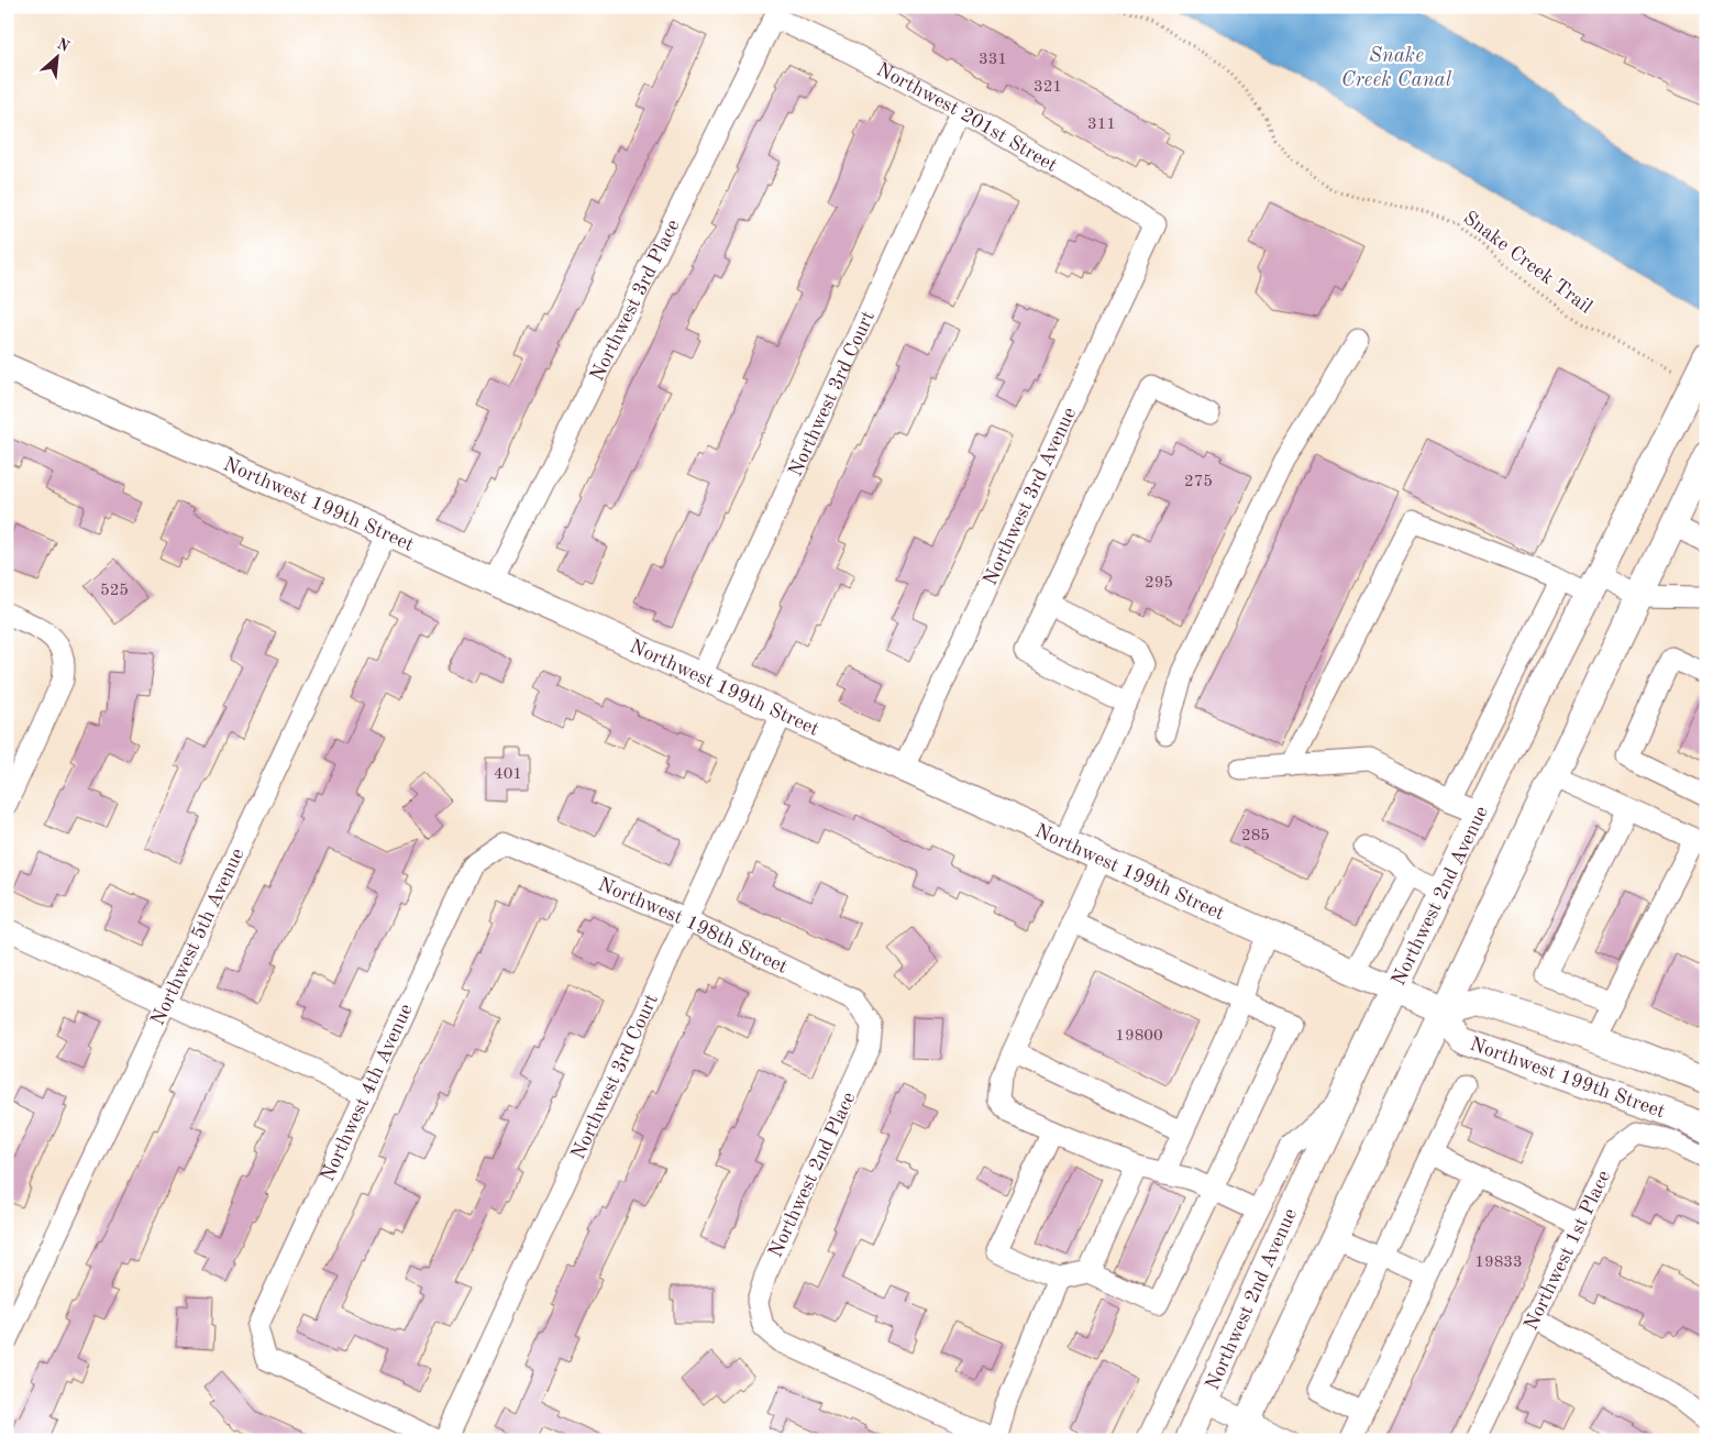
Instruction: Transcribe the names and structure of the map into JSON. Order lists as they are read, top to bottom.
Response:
{
  "streets": {
    "main road": ["Northwest 199th Street", "Northwest 2nd Avenue"],
    "street": [
      "Northwest 201st Street",
      "Northwest 3rd Place",
      "Northwest 3rd Court",
      "Northwest 3rd Avenue",
      "Northwest 198th Street",
      "Northwest 5th Avenue",
      "Northwest 4th Avenue",
      "Northwest 2nd Place",
      "Northwest 1st Place"
    ],
    "path": ["Snake Creek Trail"]
  },
  "crossings": [
    ["Northwest 201st Street", "Northwest 3rd Place"],
    ["Northwest 201st Street", "Northwest 3rd Court"],
    ["Northwest 201st Street", "Northwest 3rd Avenue"],
    ["Snake Creek Trail", "Northwest 2nd Avenue"],
    ["Northwest 3rd Place", "Northwest 199th Street"],
    ["Northwest 3rd Court", "Northwest 199th Street"],
    ["Northwest 3rd Court", "Northwest 198th Street"],
    ["Northwest 3rd Avenue", "Northwest 199th Street"],
    ["Northwest 199th Street", "Northwest 2nd Avenue"],
    ["Northwest 199th Street", "Northwest 5th Avenue"],
    ["Northwest 198th Street", "Northwest 4th Avenue"],
    ["Northwest 198th Street", "Northwest 2nd Place"]
  ],
  "water": ["Snake Creek Canal"],
  "house_numbers": [
    "331",
    "321",
    "311",
    "275",
    "295",
    "525",
    "401",
    "285",
    "19800",
    "19833"
  ],
  "north": "top right"
}
